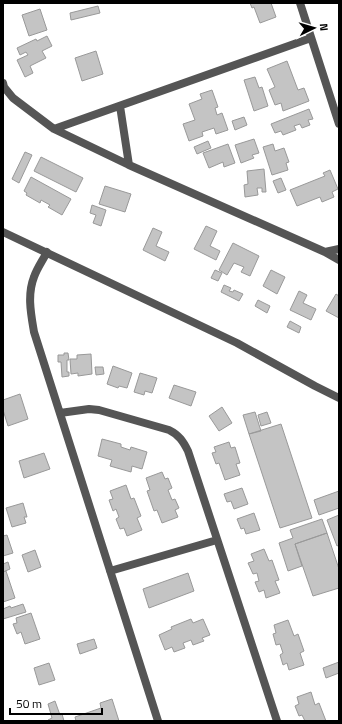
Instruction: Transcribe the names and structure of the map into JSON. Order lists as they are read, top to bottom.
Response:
{
  "scale_bar": "50 m",
  "north": "right"
}
